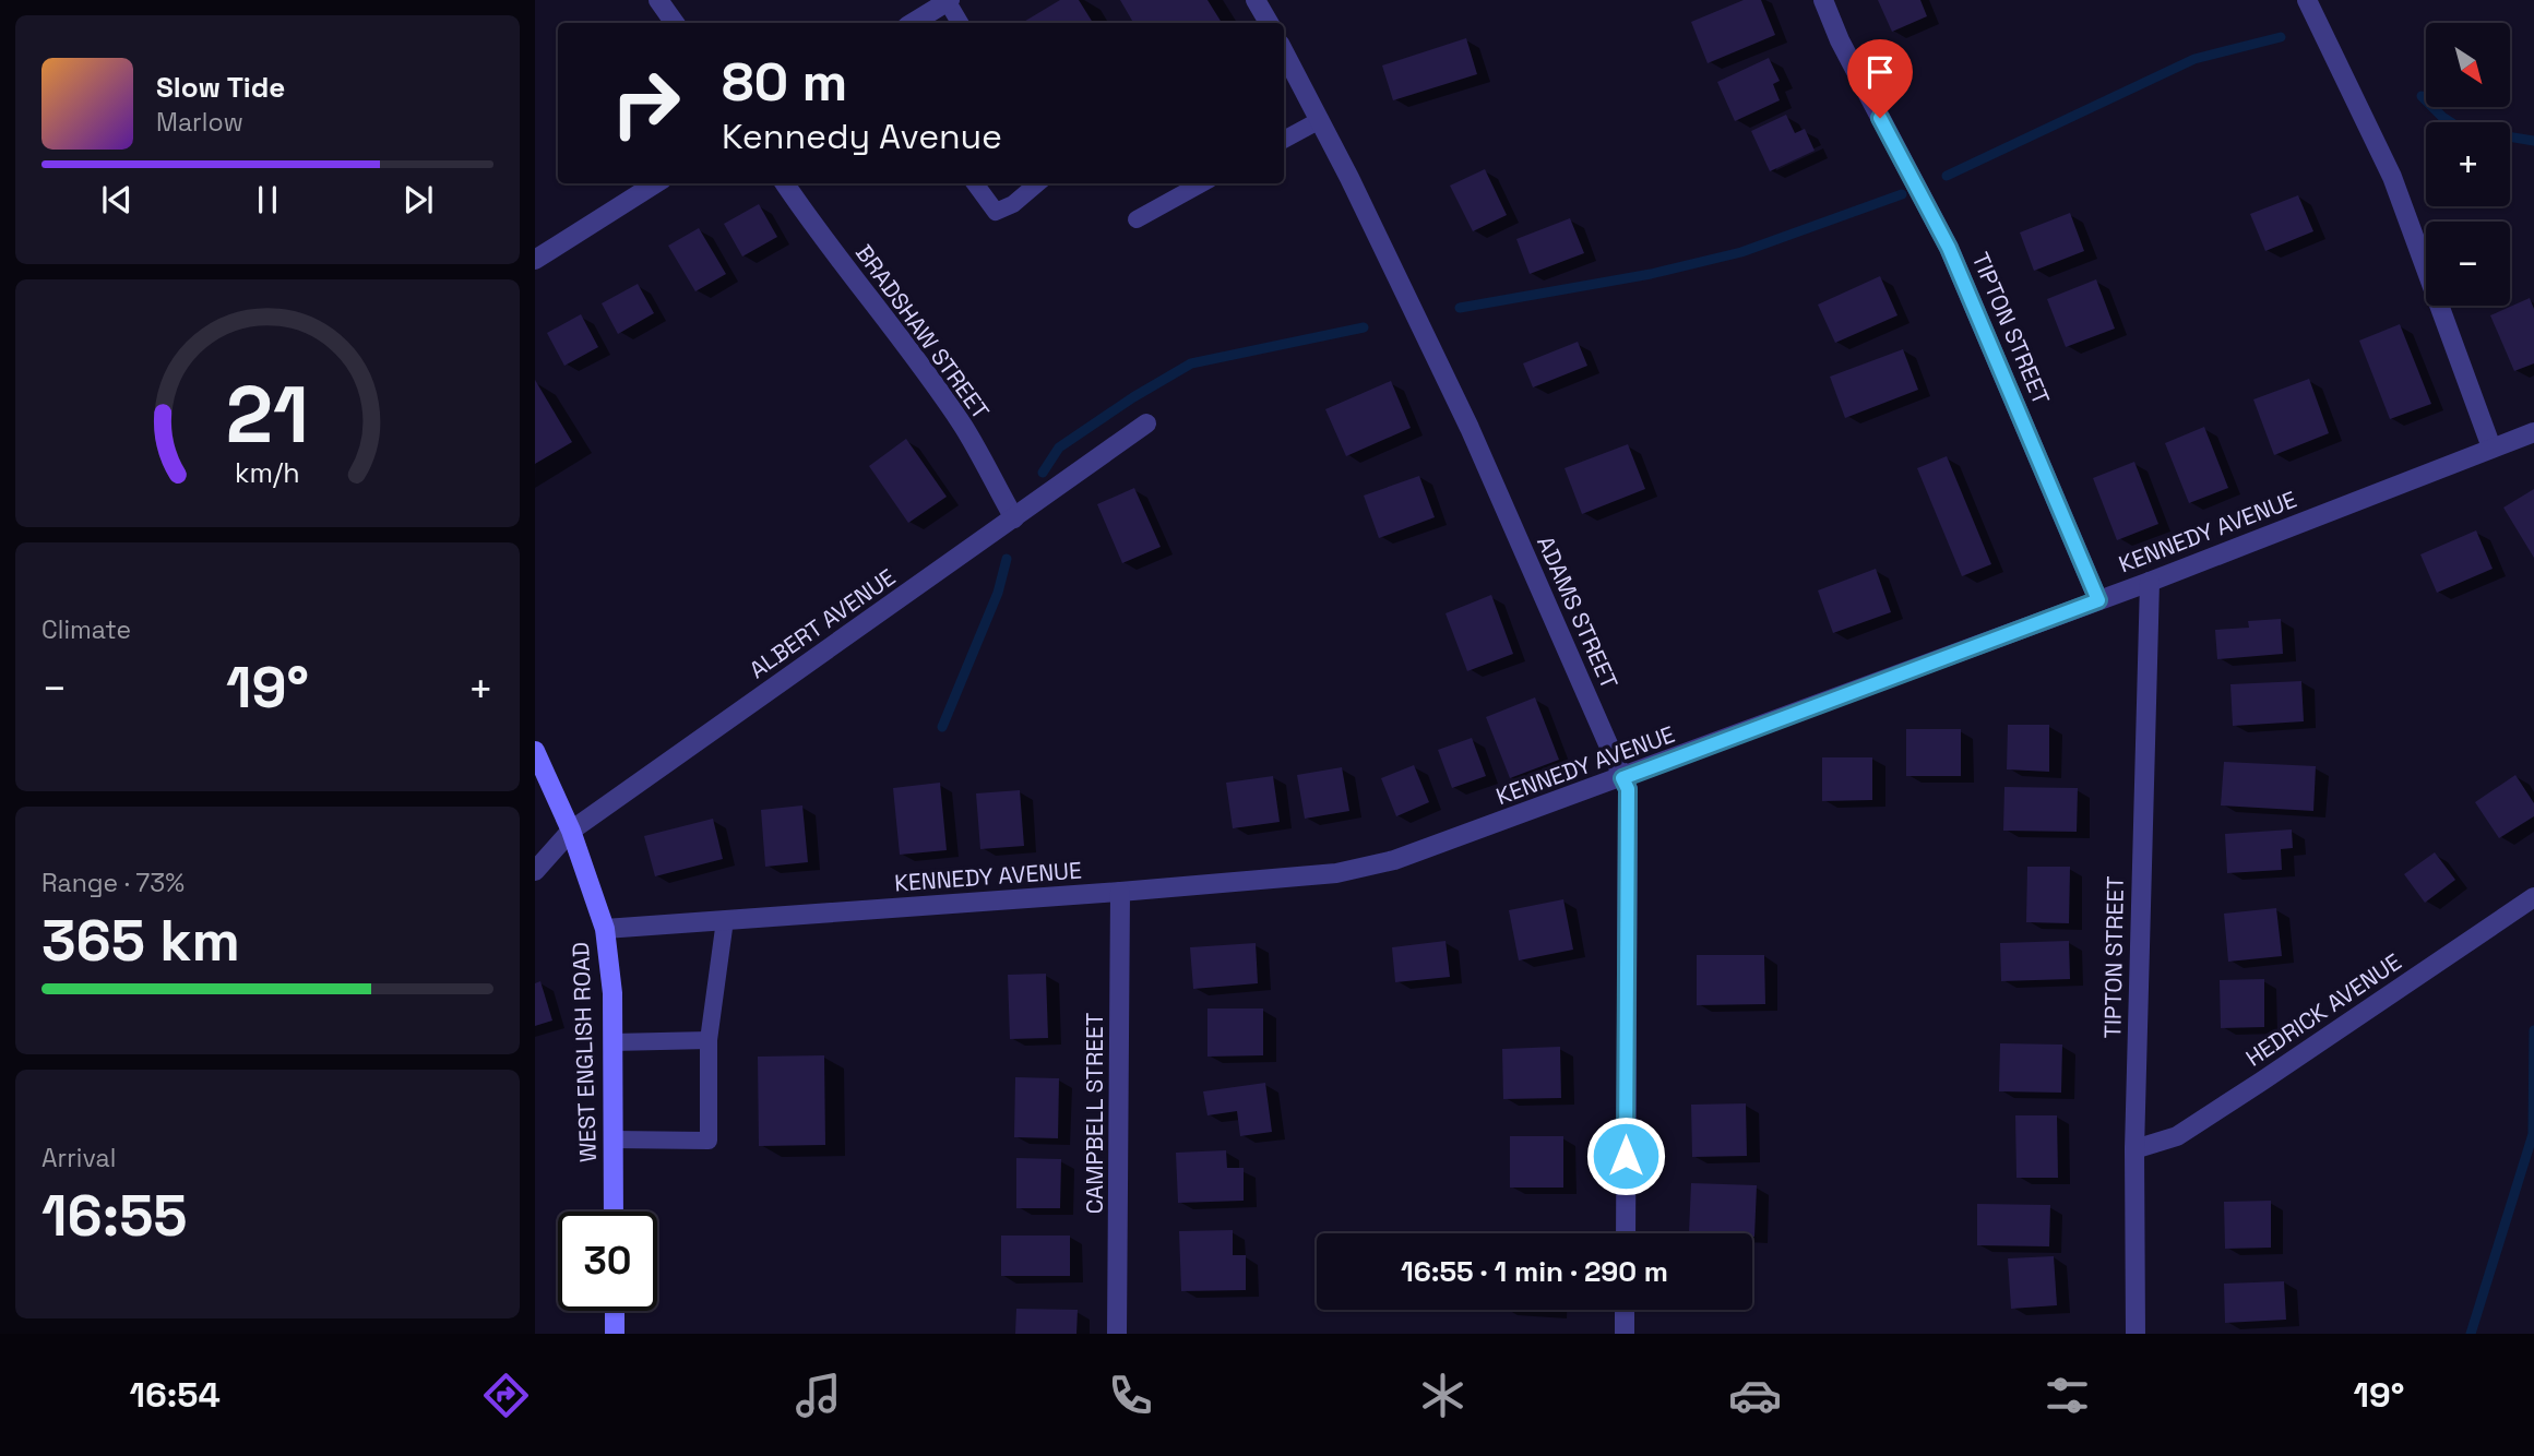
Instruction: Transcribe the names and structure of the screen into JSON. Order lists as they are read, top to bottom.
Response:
{
  "streets": {
    "main road": ["WEST ENGLISH ROAD"],
    "street": [
      "TIPTON STREET",
      "BRADSHAW STREET",
      "KENNEDY AVENUE",
      "ADAMS STREET",
      "ALBERT AVENUE",
      "HEDRICK AVENUE",
      "CAMPBELL STREET"
    ]
  },
  "crossings": [
    ["TIPTON STREET", "KENNEDY AVENUE"],
    ["TIPTON STREET", "HEDRICK AVENUE"],
    ["BRADSHAW STREET", "ALBERT AVENUE"],
    ["KENNEDY AVENUE", "ADAMS STREET"],
    ["KENNEDY AVENUE", "WEST ENGLISH ROAD"],
    ["KENNEDY AVENUE", "CAMPBELL STREET"],
    ["ALBERT AVENUE", "WEST ENGLISH ROAD"]
  ],
  "north": "bottom right",
  "page": {
    "map_buttons": ["+", "−"],
    "turn": ["80 m", "Kennedy Avenue"],
    "song": ["Slow Tide", "Marlow"],
    "tile": [
      "Climate",
      ["Range · 73%", "365 km"],
      ["Arrival", "16:55"]
    ],
    "heat": ["−", "19°", "+"],
    "limit": "30",
    "trip": "16:55 · 1 min · 290 m",
    "tabs": ["16:54", "19°"],
    "gauge": ["21", "km/h"]
  }
}
